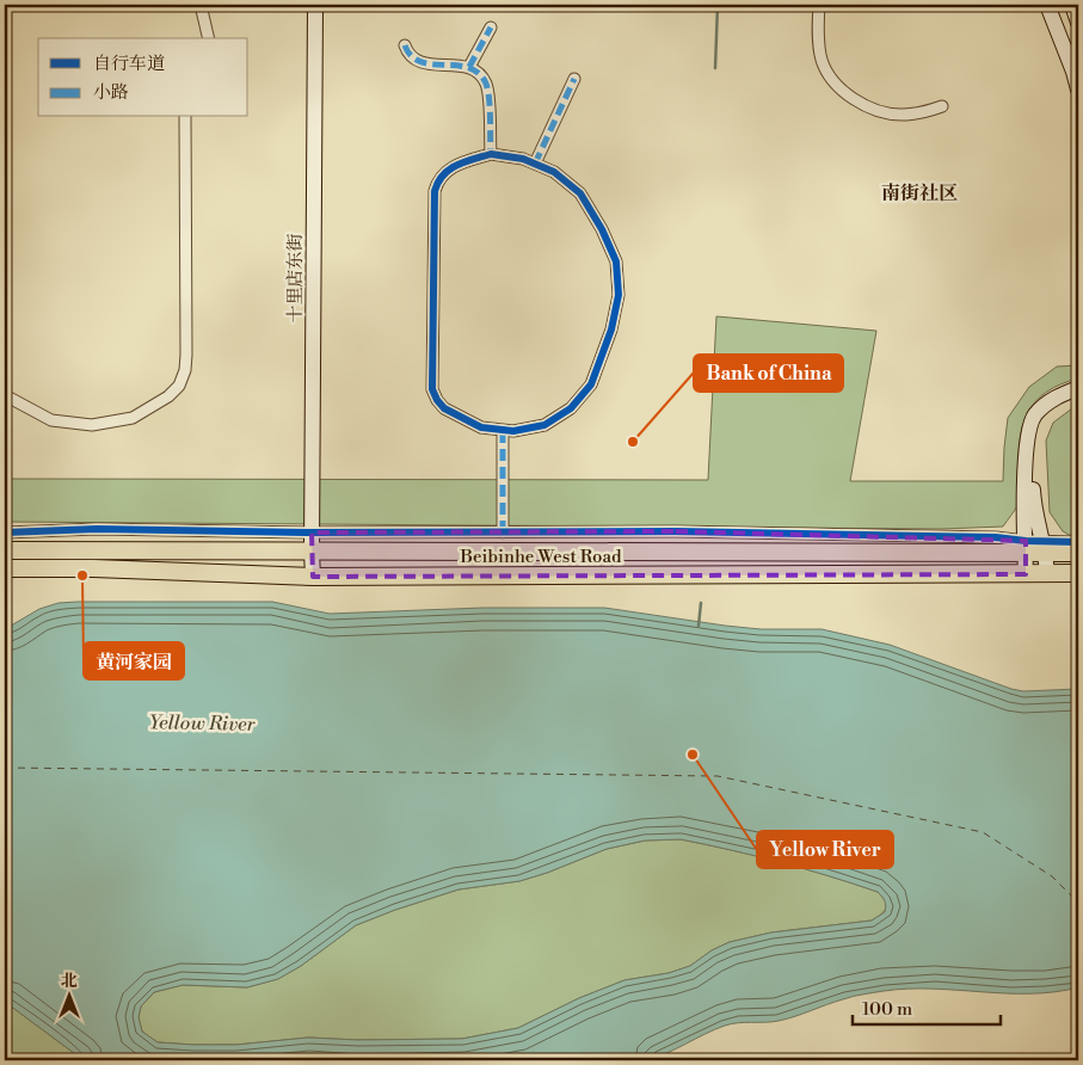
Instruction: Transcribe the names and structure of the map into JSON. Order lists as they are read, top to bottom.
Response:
{
  "streets": {
    "main road": ["Beibinhe West Road"],
    "street": ["十里店东街"]
  },
  "crossings": [
    ["十里店东街", "Beibinhe West Road"]
  ],
  "districts": ["南街社区"],
  "water": ["Yellow River"],
  "places": ["Bank of China", "黄河家园", "Yellow River"],
  "legend": ["自行车道", "小路"],
  "scale_bar": "100 m",
  "north": "top"
}
